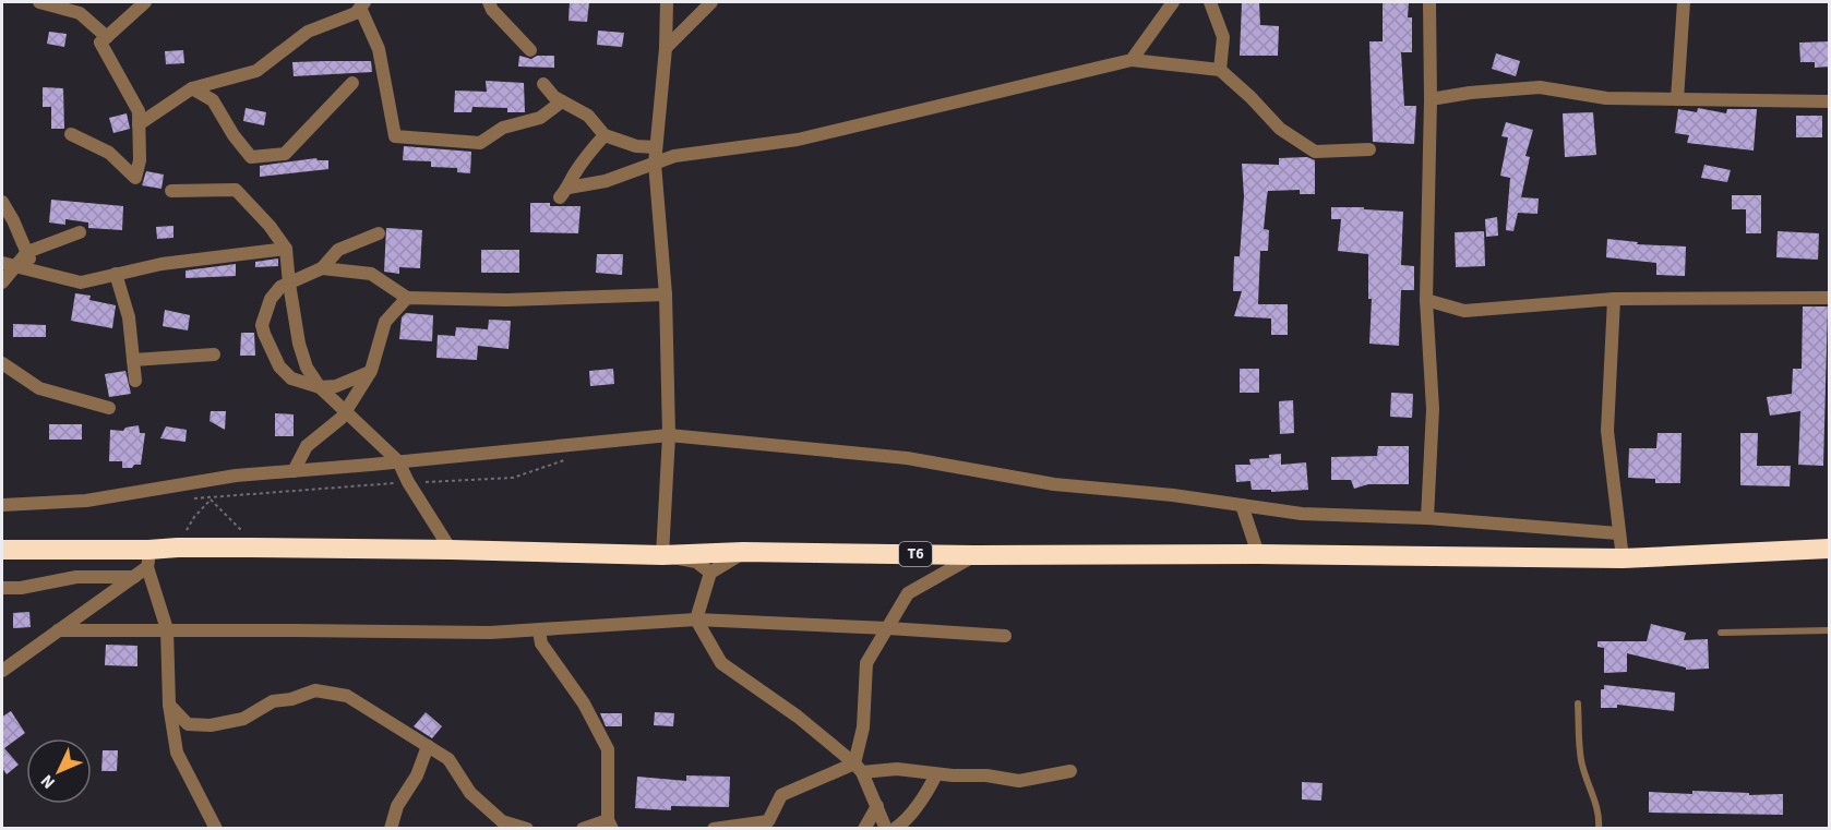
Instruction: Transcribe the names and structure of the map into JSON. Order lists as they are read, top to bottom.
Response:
{
  "streets": {
    "highway": ["T6"]
  },
  "north": "bottom left"
}
